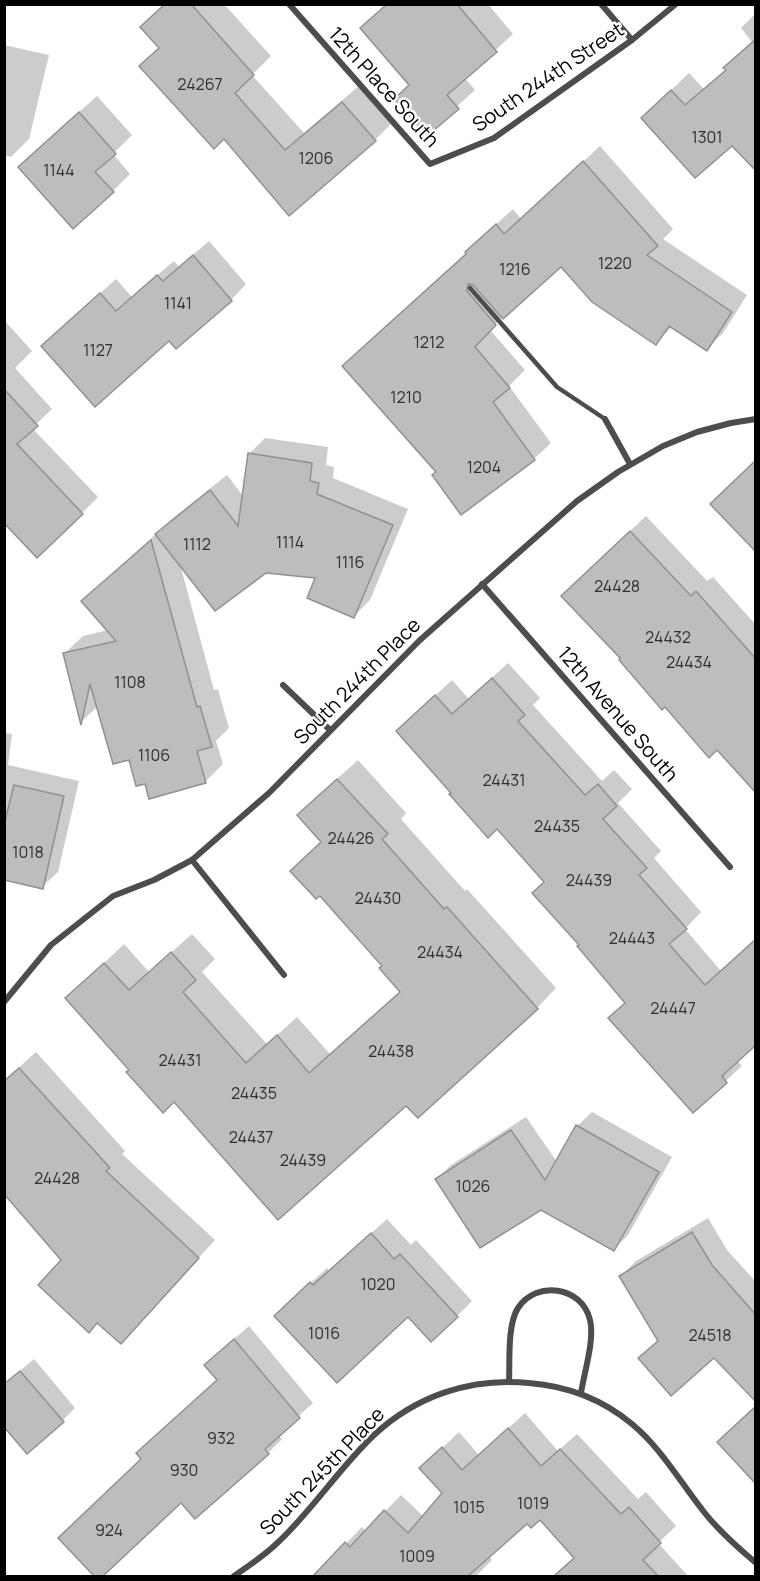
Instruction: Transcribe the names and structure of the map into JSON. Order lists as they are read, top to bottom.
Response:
{
  "streets": {
    "street": [
      "South 244th Street",
      "12th Place South",
      "South 244th Place",
      "12th Avenue South",
      "South 245th Place"
    ]
  },
  "crossings": [
    ["South 244th Street", "12th Place South"],
    ["South 244th Place", "12th Avenue South"]
  ],
  "house_numbers": [
    "24267",
    "1301",
    "1206",
    "1144",
    "1220",
    "1216",
    "1141",
    "1212",
    "1127",
    "1210",
    "1204",
    "1114",
    "1112",
    "1116",
    "24428",
    "24432",
    "24434",
    "1108",
    "1106",
    "24431",
    "24435",
    "24426",
    "1018",
    "24439",
    "24430",
    "24443",
    "24434",
    "24447",
    "24438",
    "24431",
    "24435",
    "24437",
    "24439",
    "24428",
    "1026",
    "1020",
    "1016",
    "24518",
    "932",
    "930",
    "1019",
    "1015",
    "924",
    "1009"
  ]
}
